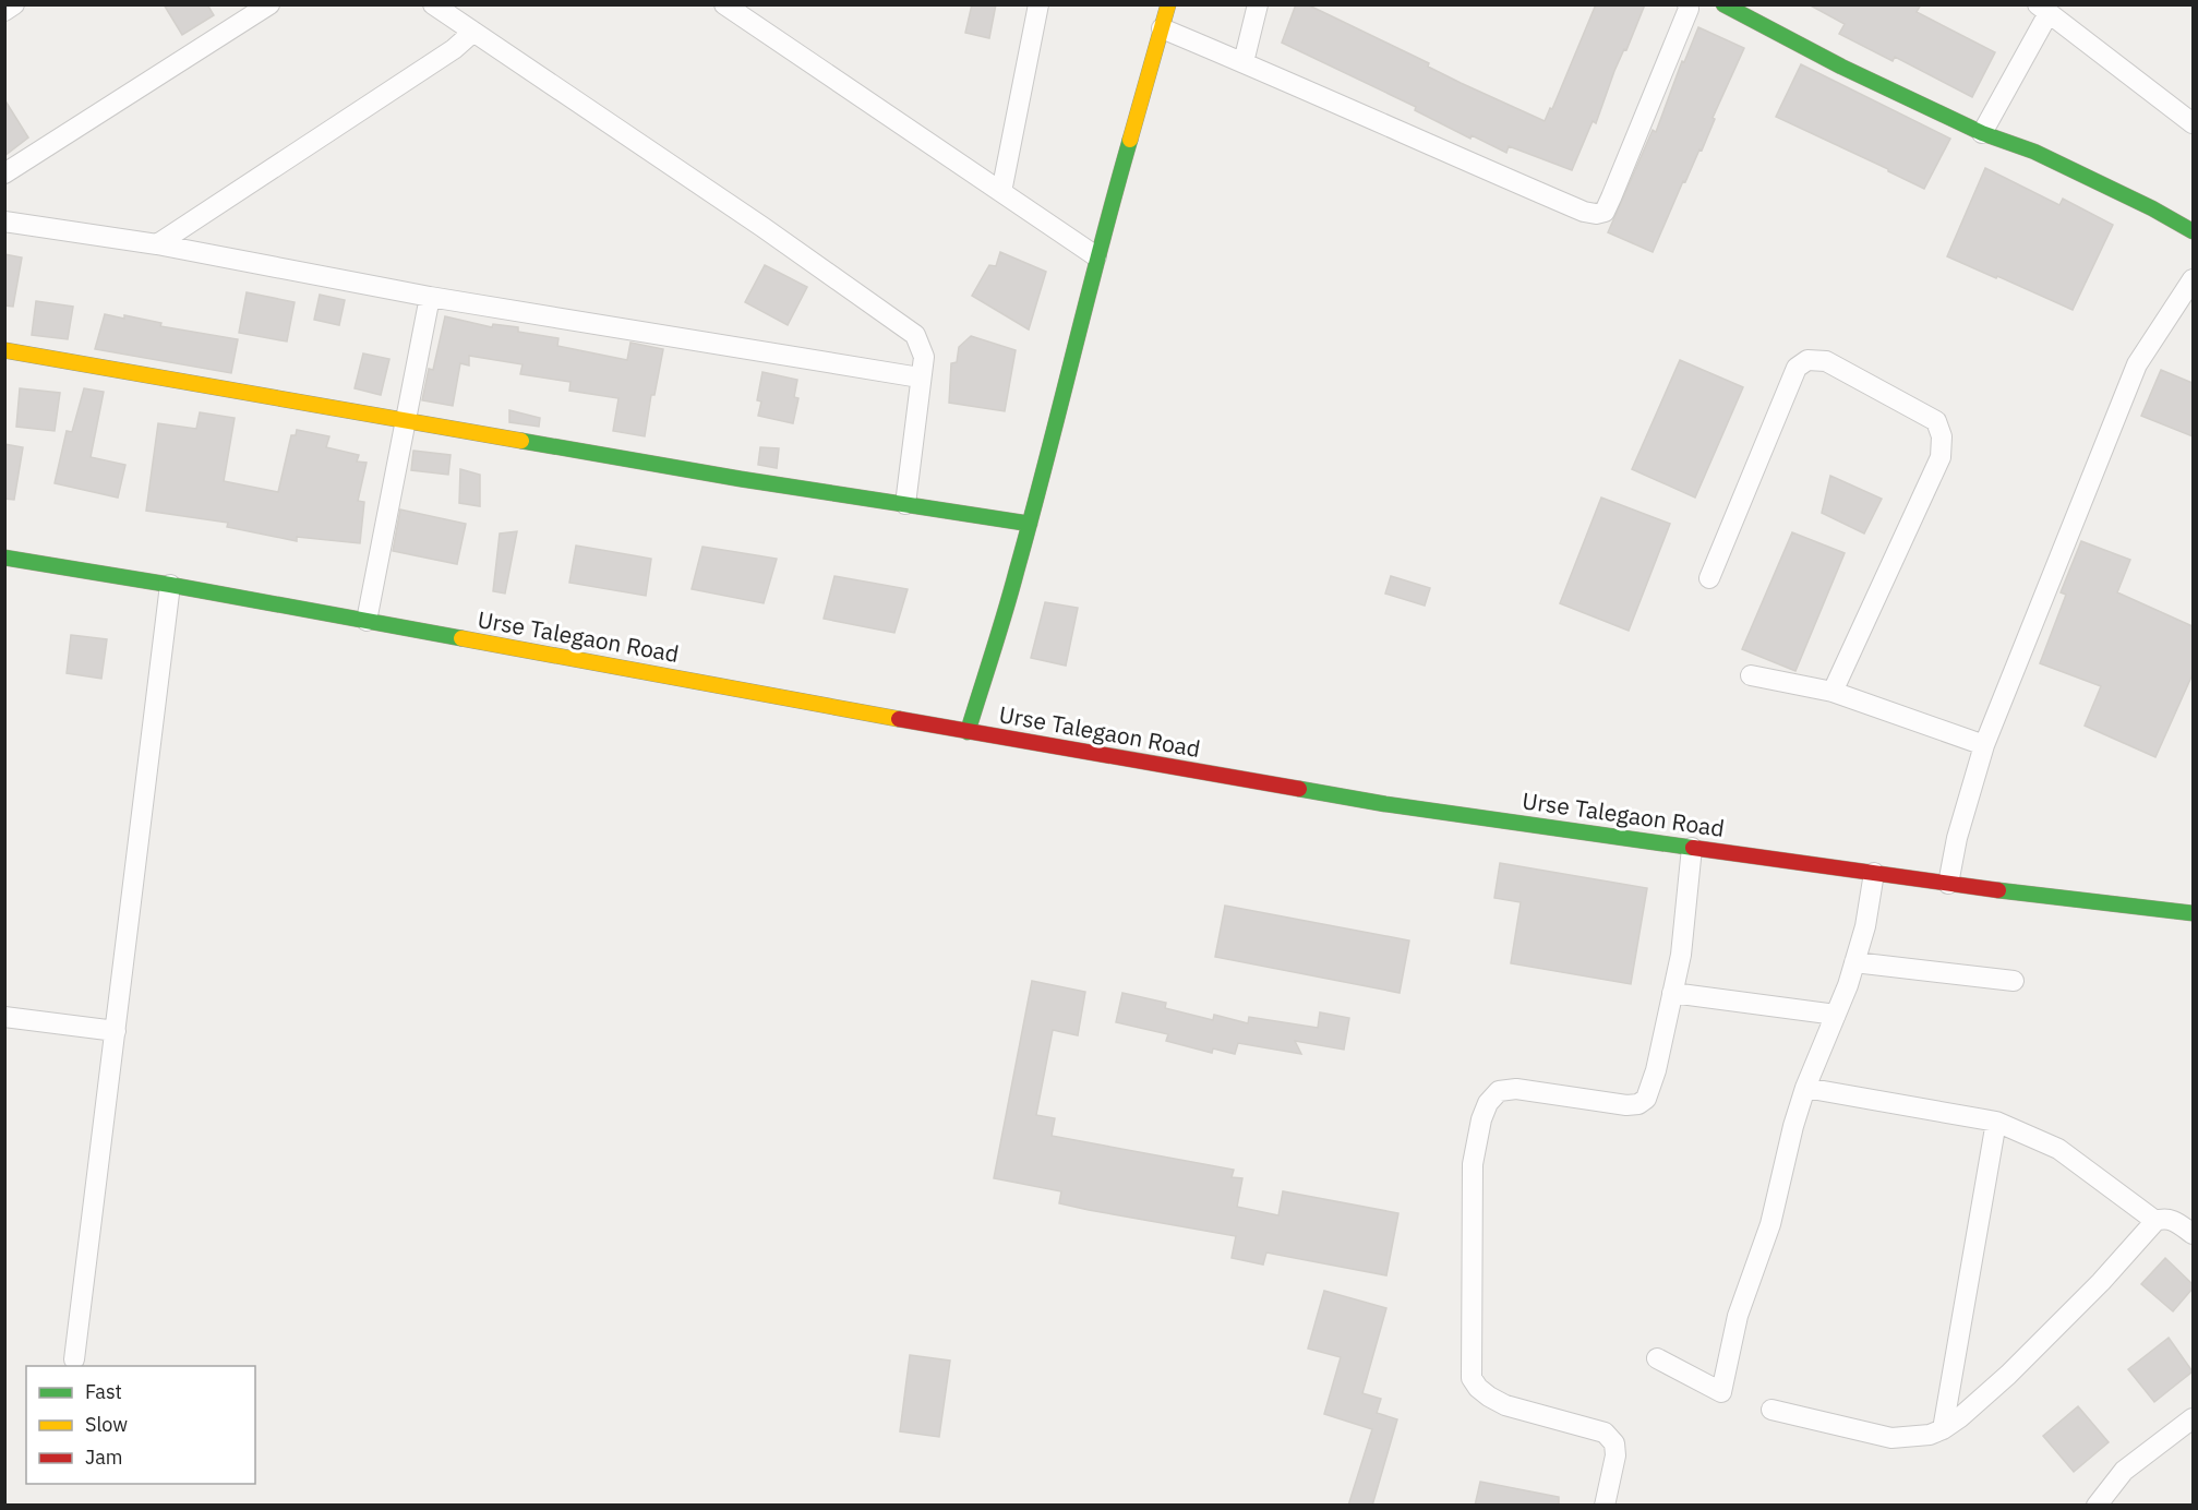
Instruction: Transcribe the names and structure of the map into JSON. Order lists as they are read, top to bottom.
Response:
{
  "streets": {
    "main road": ["Urse Talegaon Road"]
  },
  "legend": ["Fast", "Slow", "Jam"]
}
